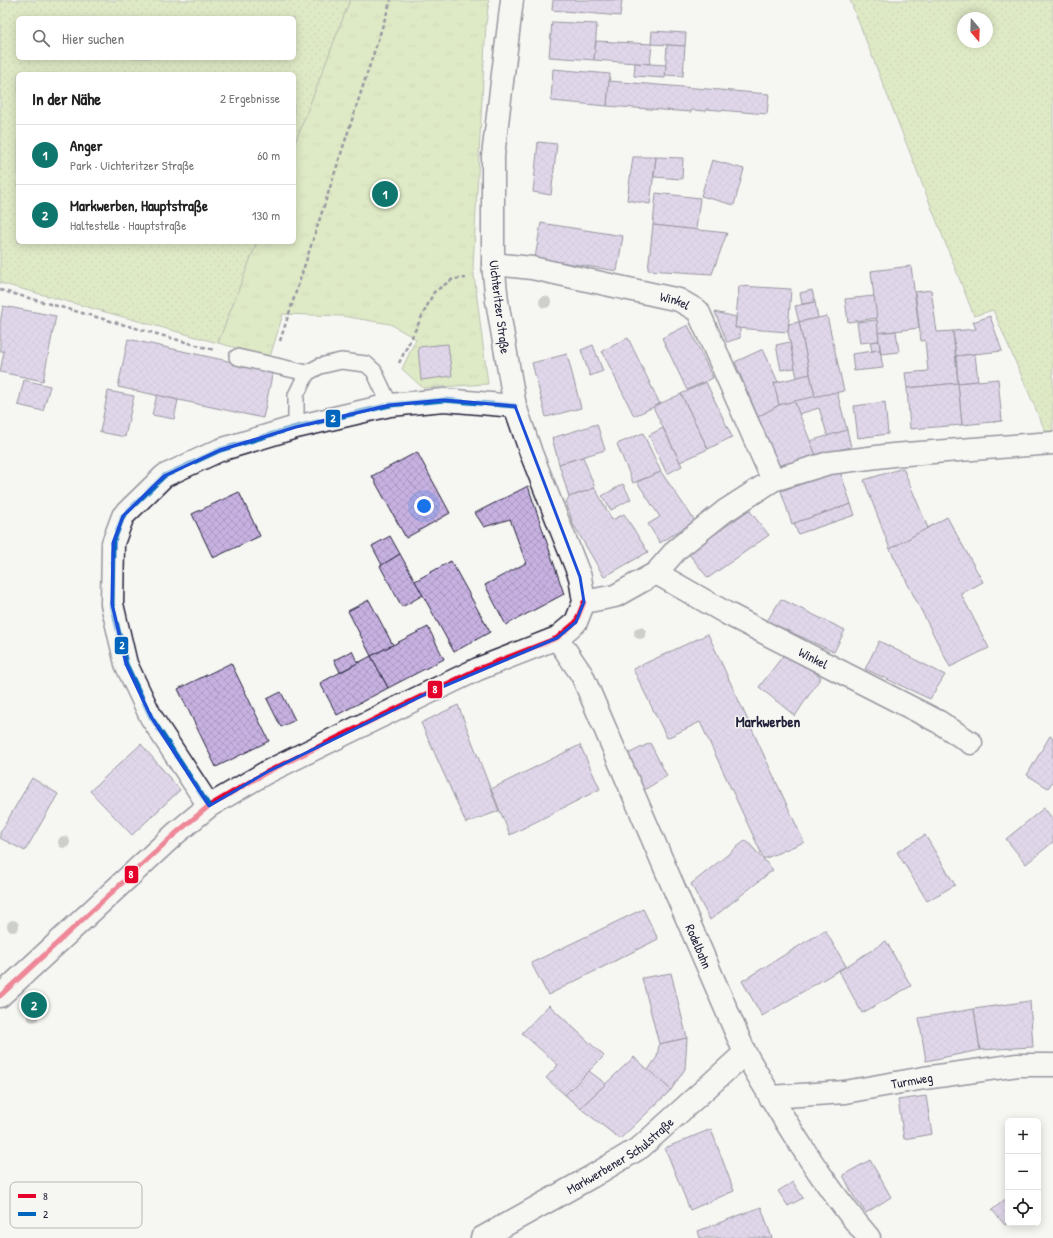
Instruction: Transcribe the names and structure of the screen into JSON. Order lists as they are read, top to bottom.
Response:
{
  "streets": {
    "street": [
      "Winkel",
      "Uichteritzer Straße",
      "Rodelbahn",
      "Turmweg",
      "Markwerbener Schulstraße"
    ]
  },
  "crossings": [
    ["Winkel", "Uichteritzer Straße"],
    ["Rodelbahn", "Turmweg"],
    ["Rodelbahn", "Markwerbener Schulstraße"]
  ],
  "districts": ["Markwerben"],
  "lines": ["transit line 2", "transit line 8"],
  "legend": ["8", "2"],
  "north": "bottom",
  "page": {
    "search": "Hier suchen",
    "heading": ["In der Nähe", "2 Ergebnisse"],
    "list": [
      {
        "mark": "1",
        "name": "Anger",
        "note": "Park · Uichteritzer Straße",
        "value": "60 m"
      },
      {
        "mark": "2",
        "name": "Markwerben, Hauptstraße",
        "note": "Haltestelle · Hauptstraße",
        "value": "130 m"
      }
    ],
    "pins": ["1", "2"],
    "map_buttons": ["+", "−"]
  }
}
